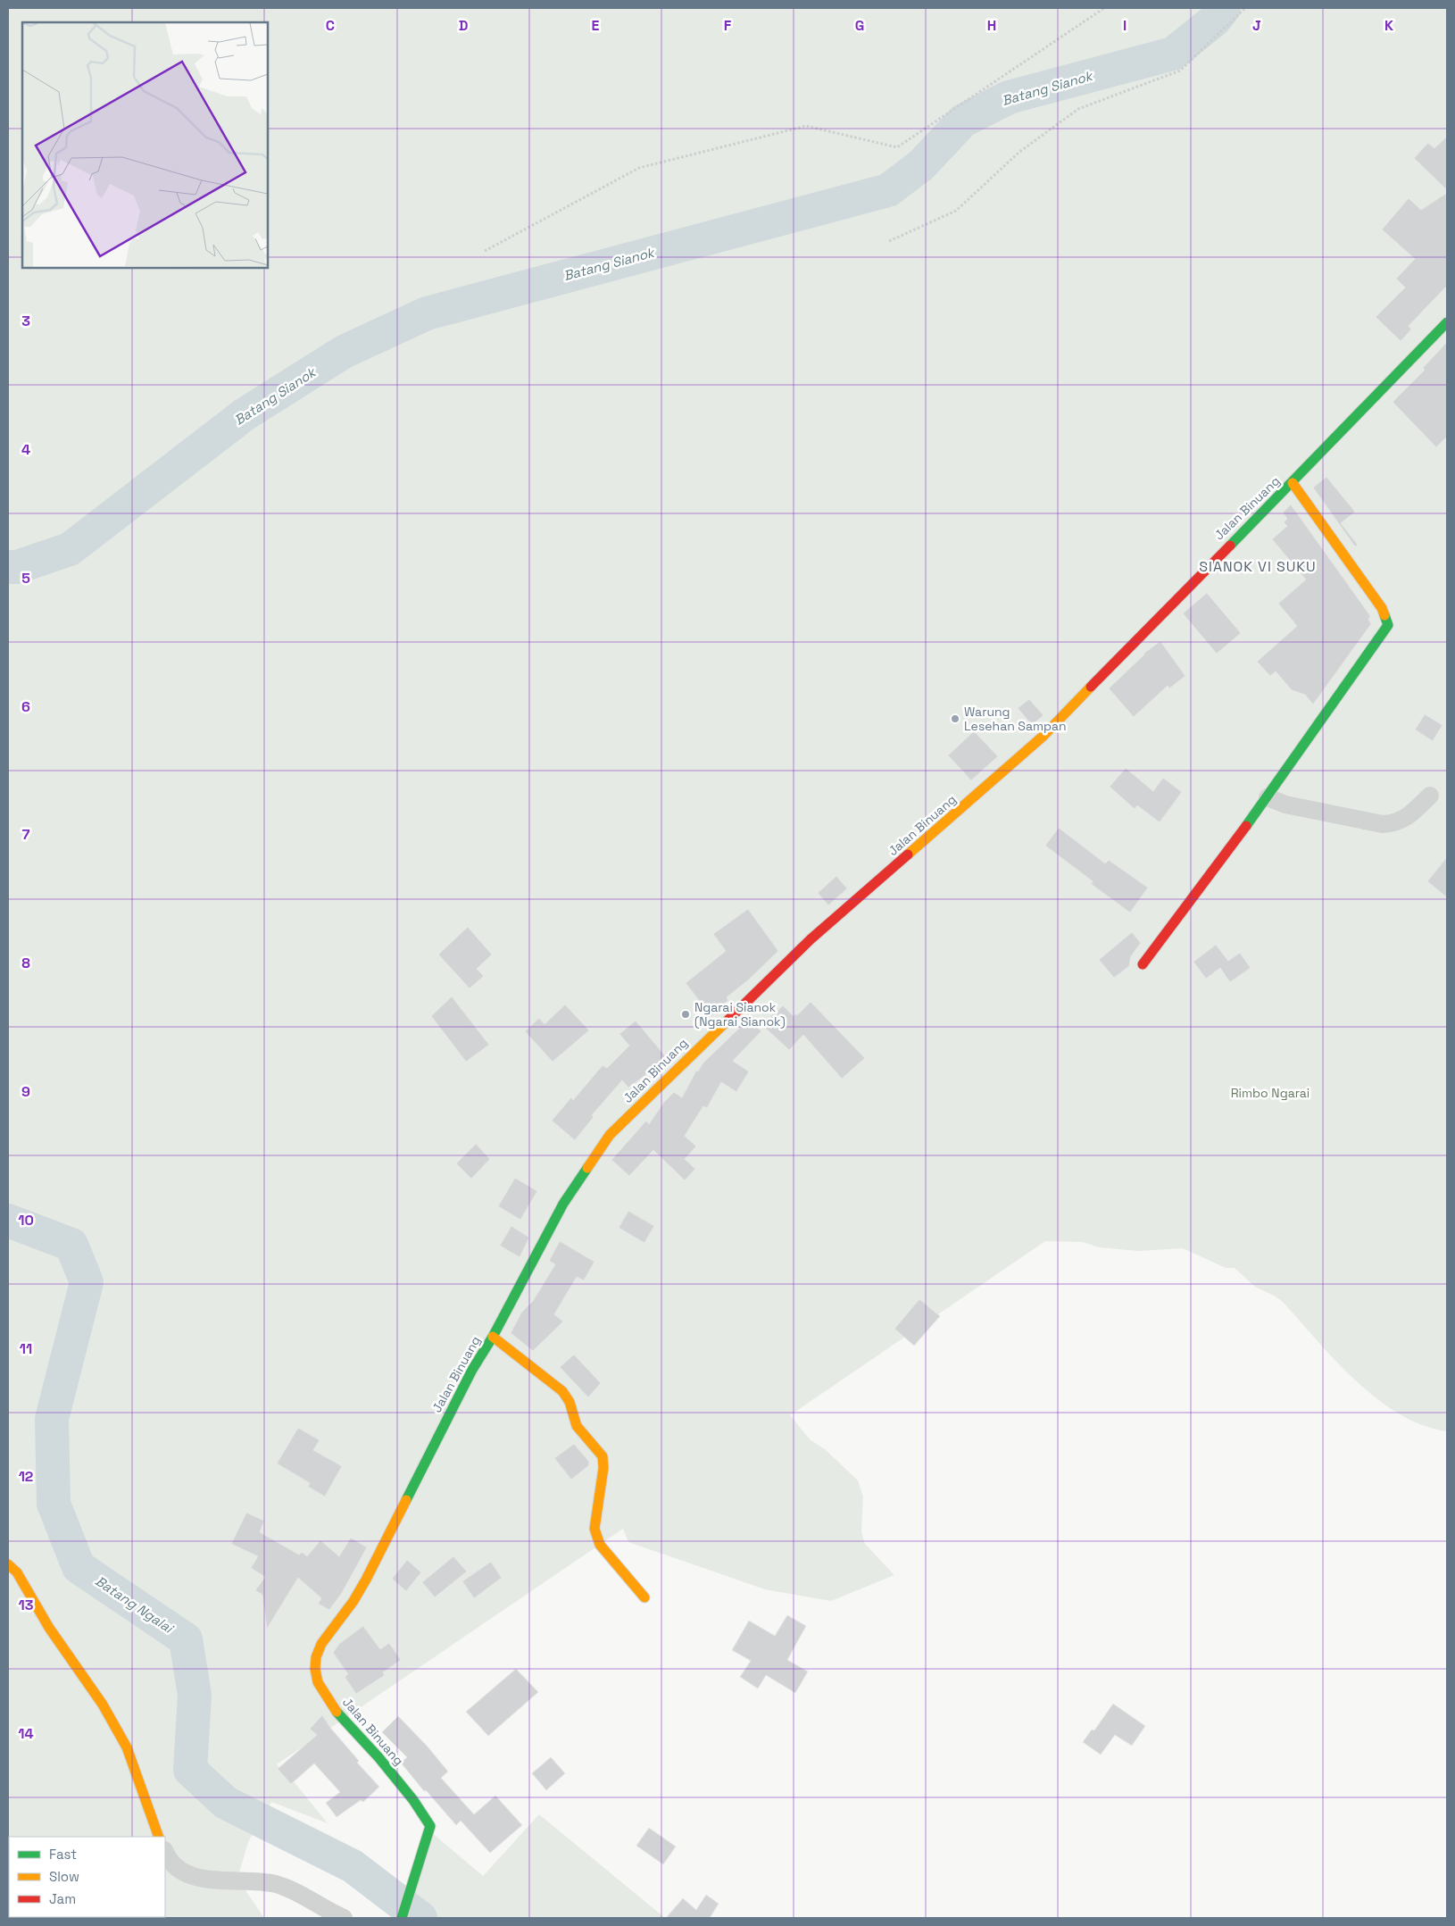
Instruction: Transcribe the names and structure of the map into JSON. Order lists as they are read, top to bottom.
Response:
{
  "streets": {
    "main road": ["Jalan Binuang"]
  },
  "districts": ["SIANOK VI SUKU"],
  "water": ["Batang Sianok", "Batang Ngalai"],
  "parks": ["Rimbo Ngarai"],
  "places": ["Warung Lesehan Sampan", "Ngarai Sianok (Ngarai Sianok)"],
  "legend": ["Fast", "Slow", "Jam"],
  "grid": {
    "columns": [
      "C",
      "D",
      "E",
      "F",
      "G",
      "H",
      "I",
      "J",
      "K"
    ],
    "rows": [
      "3",
      "4",
      "5",
      "6",
      "7",
      "8",
      "9",
      "10",
      "11",
      "12",
      "13",
      "14"
    ]
  }
}
